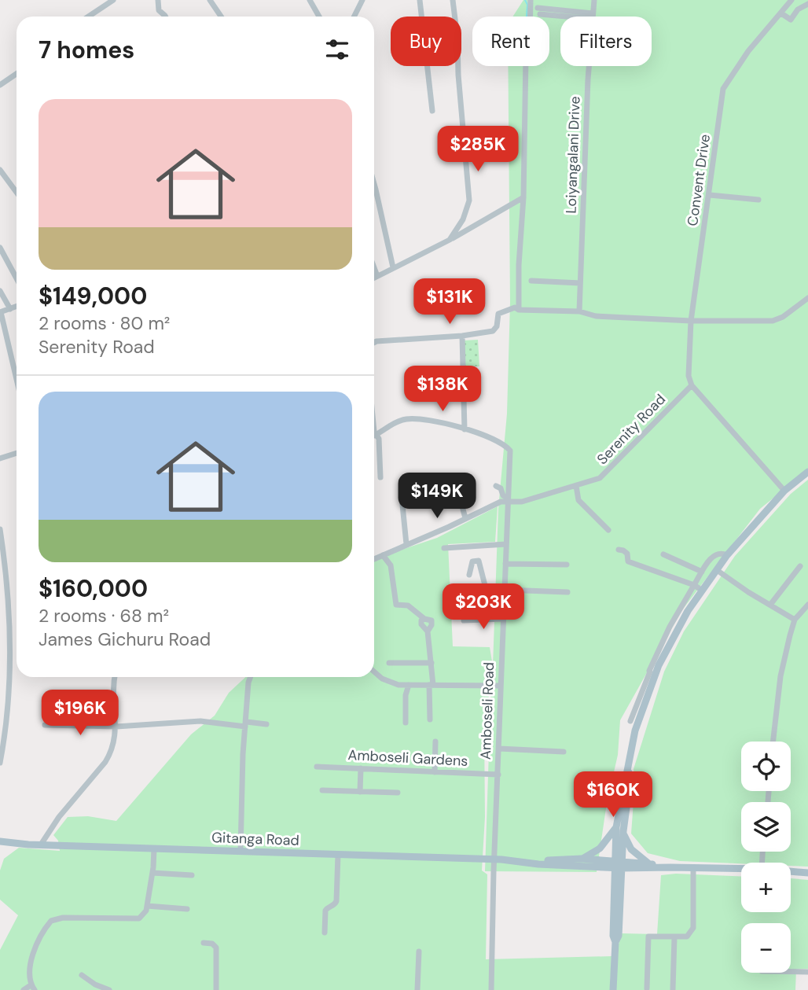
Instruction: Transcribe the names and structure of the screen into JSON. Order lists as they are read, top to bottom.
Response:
{
  "streets": {
    "main road": ["Gitanga Road"],
    "street": [
      "Loiyangalani Drive",
      "Convent Drive",
      "Serenity Road",
      "Amboseli Road",
      "Amboseli Gardens"
    ]
  },
  "crossings": [
    ["Convent Drive", "Serenity Road"],
    ["Serenity Road", "Amboseli Road"],
    ["Amboseli Road", "Amboseli Gardens"],
    ["Amboseli Road", "Gitanga Road"]
  ],
  "page": {
    "chip": ["Buy", "Rent", "Filters"],
    "heading": "7 homes",
    "list": [
      {
        "name": "$149,000",
        "note": "2 rooms · 80 m² · Serenity Road"
      },
      {
        "name": "$160,000",
        "note": "2 rooms · 68 m² · James Gichuru Road"
      }
    ],
    "price": [
      "$285K",
      "$131K",
      "$138K",
      "$149K",
      "$203K",
      "$196K",
      "$160K"
    ],
    "map_buttons": ["+", "−"]
  }
}
